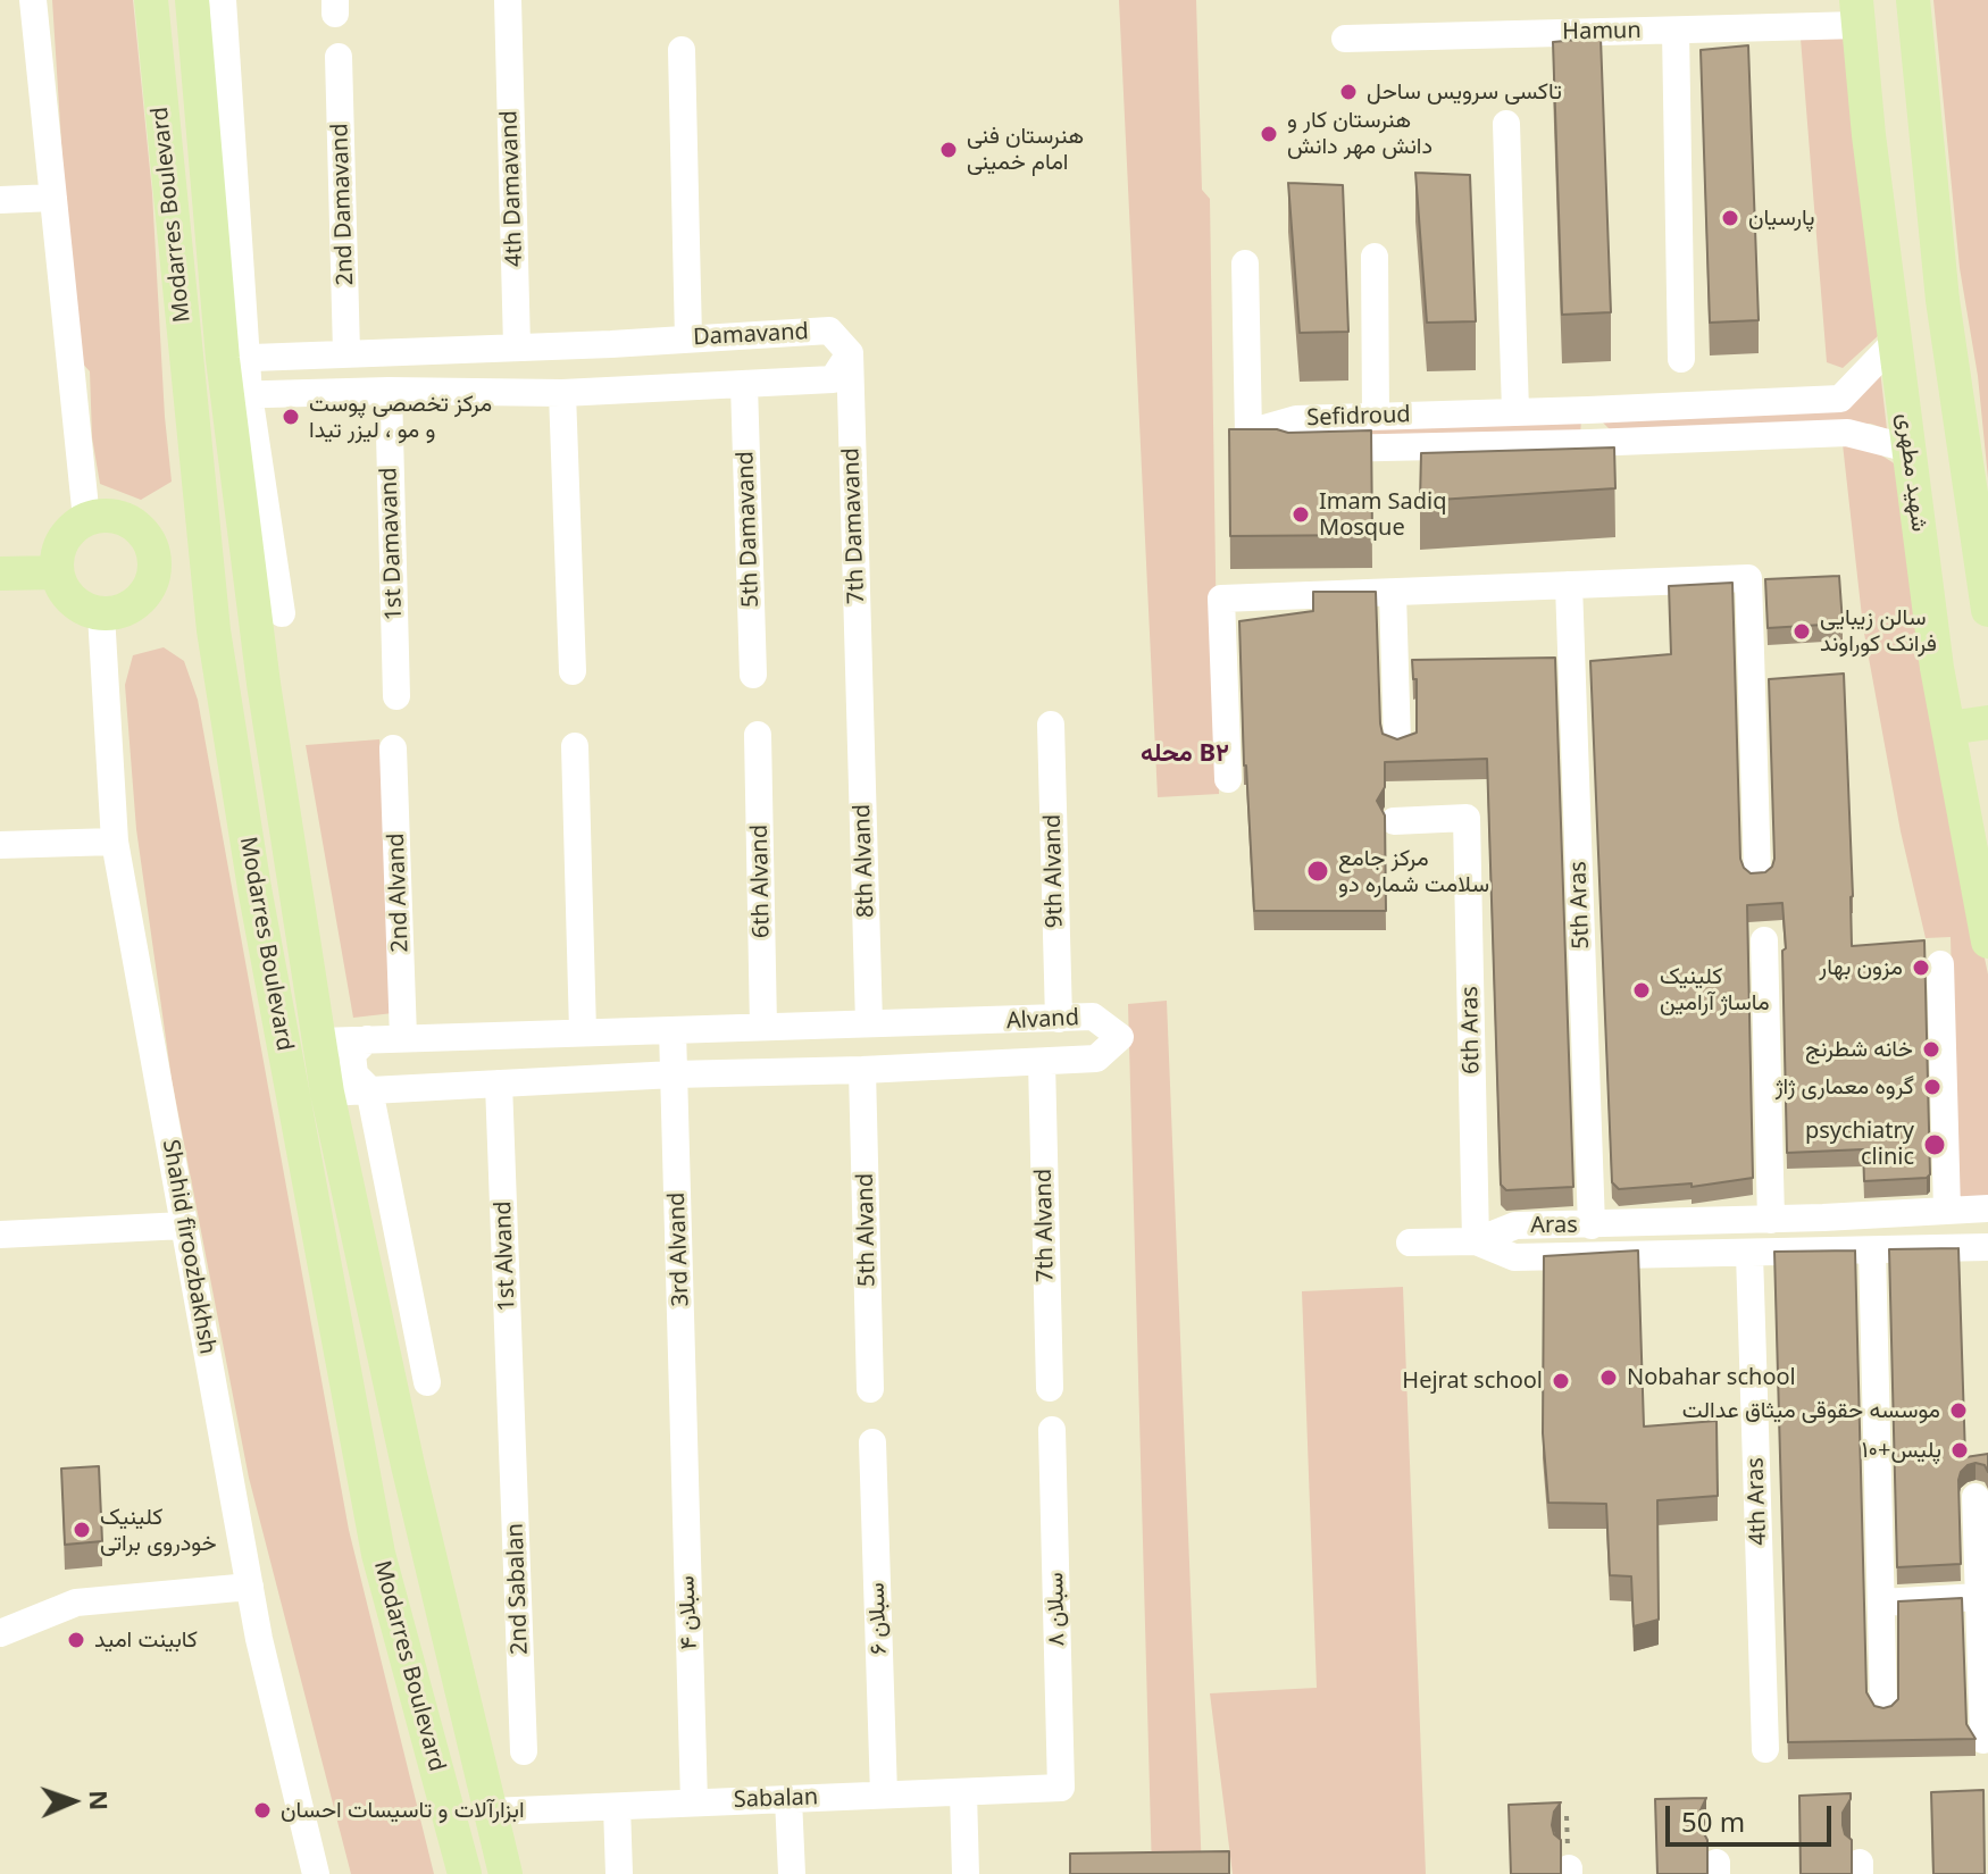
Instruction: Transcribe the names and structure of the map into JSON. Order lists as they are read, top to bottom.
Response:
{
  "streets": {
    "main road": ["Modarres Boulevard", "شهید مطهری"],
    "street": [
      "Hamun",
      "4th Damavand",
      "2nd Damavand",
      "Damavand",
      "Sefidroud",
      "7th Damavand",
      "5th Damavand",
      "1st Damavand",
      "8th Alvand",
      "9th Alvand",
      "6th Alvand",
      "2nd Alvand",
      "5th Aras",
      "Alvand",
      "6th Aras",
      "7th Alvand",
      "Aras",
      "5th Alvand",
      "Shahid firoozbakhsh",
      "3rd Alvand",
      "1st Alvand",
      "4th Aras",
      "2nd Sabalan",
      "سبلان ۸",
      "سبلان ۴",
      "سبلان ۶",
      "Sabalan"
    ]
  },
  "crossings": [
    ["Hamun", "شهید مطهری"],
    ["4th Damavand", "Damavand"],
    ["2nd Damavand", "Damavand"],
    ["Modarres Boulevard", "Damavand"],
    ["Modarres Boulevard", "Alvand"],
    ["Modarres Boulevard", "Sabalan"],
    ["Damavand", "7th Damavand"],
    ["Sefidroud", "شهید مطهری"],
    ["7th Damavand", "8th Alvand"],
    ["8th Alvand", "Alvand"],
    ["9th Alvand", "Alvand"],
    ["6th Alvand", "Alvand"],
    ["2nd Alvand", "Alvand"],
    ["5th Aras", "Aras"],
    ["Alvand", "7th Alvand"],
    ["Alvand", "5th Alvand"],
    ["Alvand", "3rd Alvand"],
    ["Alvand", "1st Alvand"],
    ["6th Aras", "Aras"],
    ["Aras", "4th Aras"],
    ["3rd Alvand", "سبلان ۴"],
    ["1st Alvand", "2nd Sabalan"],
    ["سبلان ۸", "Sabalan"],
    ["سبلان ۴", "Sabalan"],
    ["سبلان ۶", "Sabalan"]
  ],
  "districts": ["محله B۲"],
  "places": [
    "تاکسی سرویس ساحل",
    "هنرستان کار و دانش مهر دانش",
    "هنرستان فنی امام خمینی",
    "پارسیان",
    "مرکز تخصصی پوست و مو ، لیزر تیدا",
    "Imam Sadiq Mosque",
    "سالن زیبایی فرانک کوراوند",
    "مرکز جامع سلامت شماره دو",
    "مزون بهار",
    "کلینیک ماساژ آرامین",
    "خانه شطرنج",
    "گروه معماری ژاژ",
    "psychiatry clinic",
    "Nobahar school",
    "Hejrat school",
    "موسسه حقوقی میثاق عدالت",
    "پلیس+۱۰",
    "کلینیک خودروی براتی",
    "کابینت امید",
    "ابزارآلات و تاسیسات احسان"
  ],
  "scale_bar": "50 m",
  "north": "right"
}
